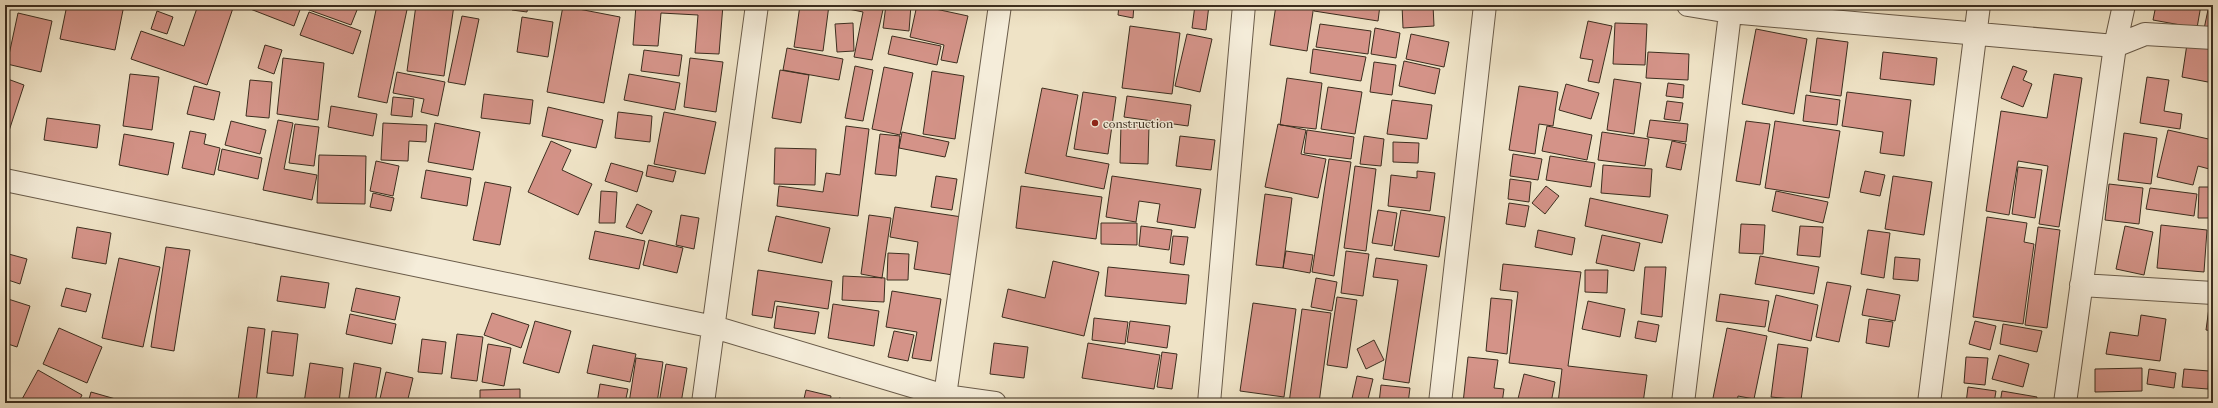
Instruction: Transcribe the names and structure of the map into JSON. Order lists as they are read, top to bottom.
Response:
{
  "places": ["construction"]
}
